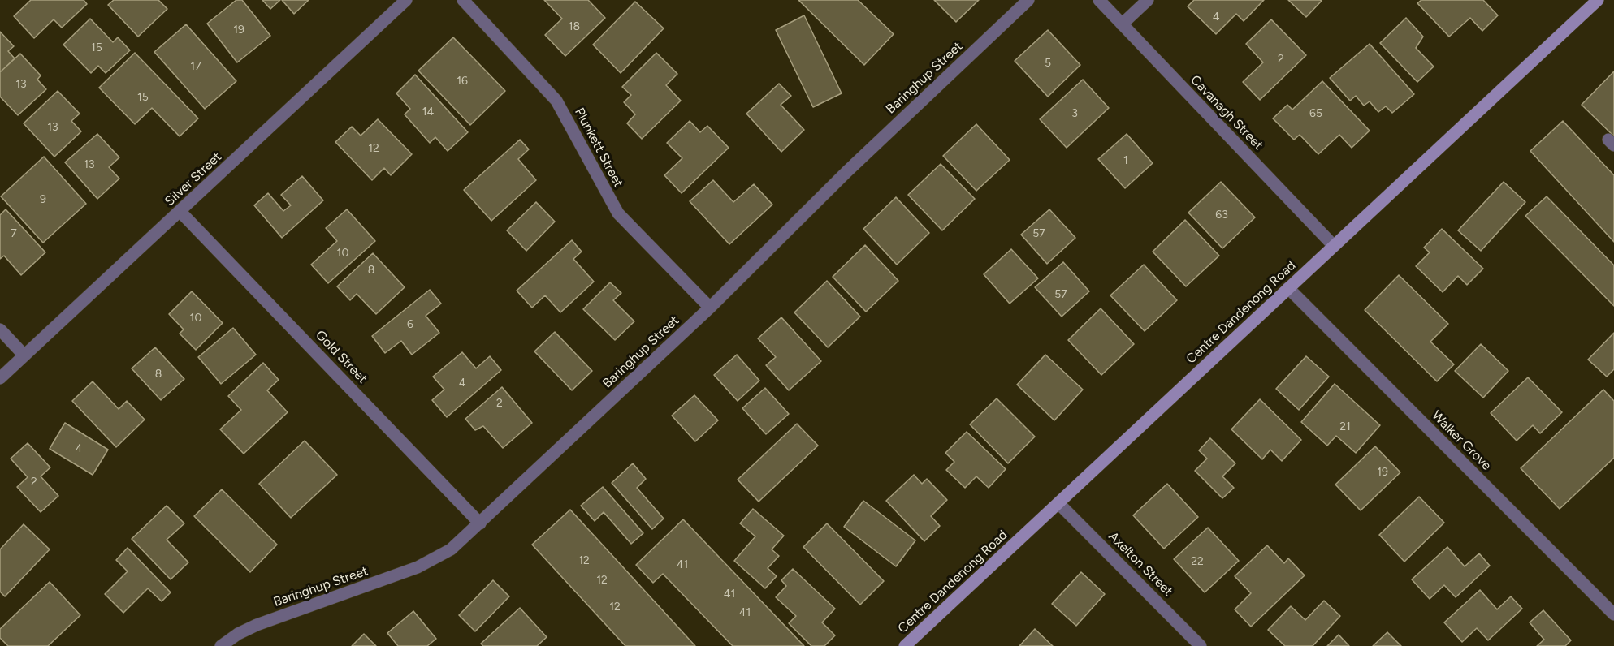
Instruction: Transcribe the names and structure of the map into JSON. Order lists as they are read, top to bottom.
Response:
{
  "streets": {
    "main road": ["Centre Dandenong Road"],
    "street": [
      "Baringhup Street",
      "Cavanagh Street",
      "Plunkett Street",
      "Silver Street",
      "Gold Street",
      "Walker Grove",
      "Axelton Street"
    ]
  },
  "crossings": [
    ["Baringhup Street", "Plunkett Street"],
    ["Baringhup Street", "Gold Street"],
    ["Cavanagh Street", "Centre Dandenong Road"],
    ["Silver Street", "Gold Street"],
    ["Centre Dandenong Road", "Walker Grove"],
    ["Centre Dandenong Road", "Axelton Street"]
  ],
  "house_numbers": [
    "4",
    "18",
    "19",
    "15",
    "2",
    "5",
    "17",
    "16",
    "13",
    "15",
    "14",
    "3",
    "65",
    "13",
    "12",
    "1",
    "13",
    "9",
    "63",
    "7",
    "57",
    "10",
    "8",
    "57",
    "10",
    "6",
    "8",
    "4",
    "2",
    "21",
    "4",
    "19",
    "2",
    "12",
    "22",
    "41",
    "12",
    "41",
    "12",
    "41"
  ]
}
